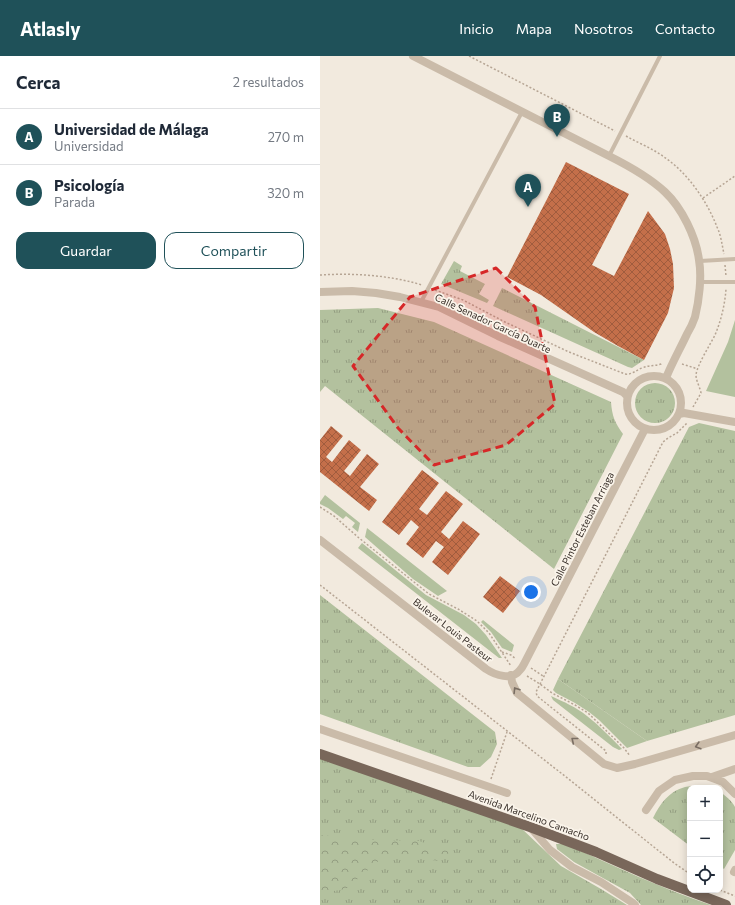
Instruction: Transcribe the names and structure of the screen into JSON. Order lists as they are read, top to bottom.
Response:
{
  "streets": {
    "main road": ["Avenida Marcelino Camacho"],
    "street": ["Calle Senador García Duarte", "Calle Pintor Esteban Arriaga", "Bulevar Louis Pasteur"]
  },
  "crossings": [
    ["Calle Senador García Duarte", "Calle Pintor Esteban Arriaga"],
    ["Calle Pintor Esteban Arriaga", "Bulevar Louis Pasteur"]
  ],
  "page": {
    "header": "Atlasly",
    "nav": [
      "Inicio",
      "Mapa",
      "Nosotros",
      "Contacto"
    ],
    "heading": ["Cerca", "2 resultados"],
    "pins": ["B", "A"],
    "list": [
      {
        "mark": "A",
        "name": "Universidad de Málaga",
        "note": "Universidad",
        "value": "270 m"
      },
      {
        "mark": "B",
        "name": "Psicología",
        "note": "Parada",
        "value": "320 m"
      }
    ],
    "buttons": ["Guardar", "Compartir"],
    "map_buttons": ["+", "−"]
  }
}
